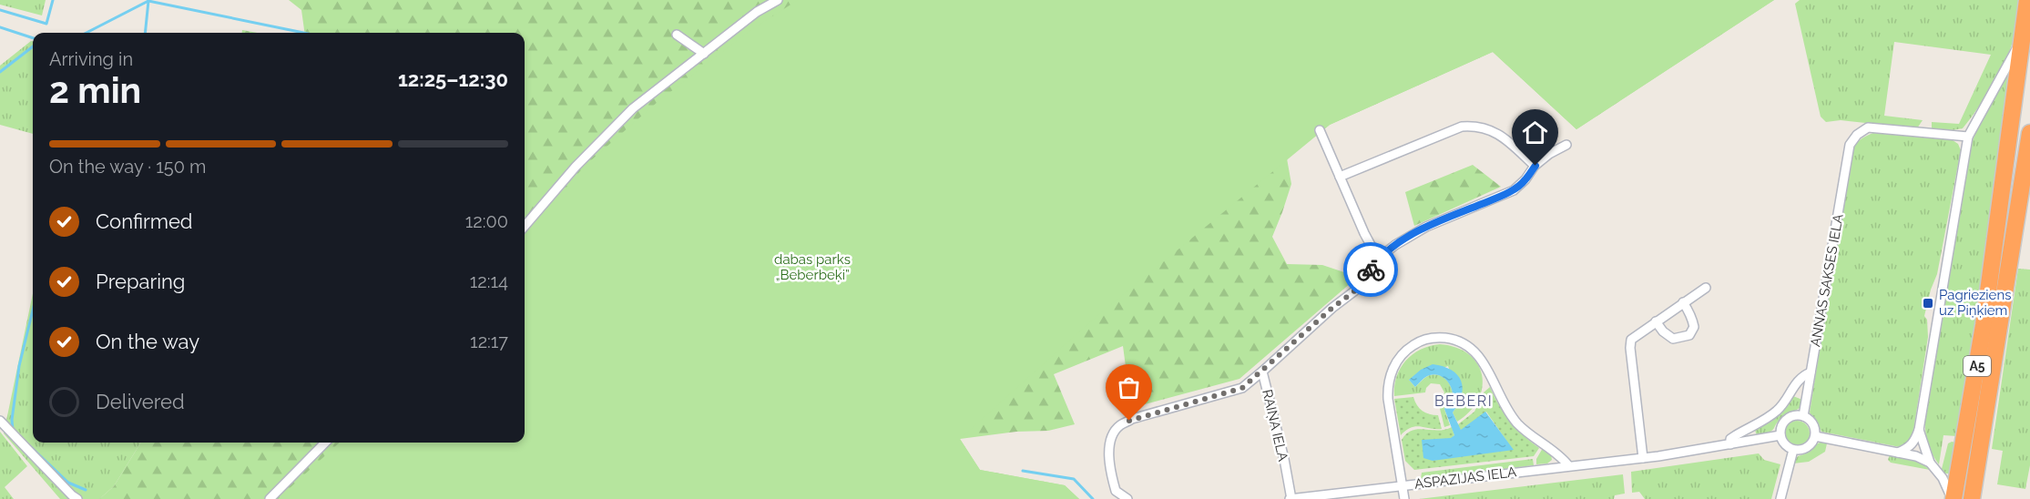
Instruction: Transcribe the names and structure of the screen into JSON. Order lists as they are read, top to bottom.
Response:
{
  "streets": {
    "highway": ["A5"],
    "street": ["ANNAS SAKSES IELA", "RAIŅA IELA", "ASPAZIJAS IELA"]
  },
  "crossings": [
    ["ANNAS SAKSES IELA", "ASPAZIJAS IELA"]
  ],
  "districts": ["BEBERI"],
  "parks": ["dabas parks „Beberbeķi”"],
  "places": {
    "transit": ["Pagrieziens uz Piņķiem"]
  },
  "page": {
    "heading": ["2 min", "Arriving in", "12:25–12:30"],
    "bar": "On the way · 150 m",
    "list": [
      ["Confirmed", "12:00"],
      ["Preparing", "12:14"],
      ["On the way", "12:17"],
      "Delivered"
    ]
  }
}
